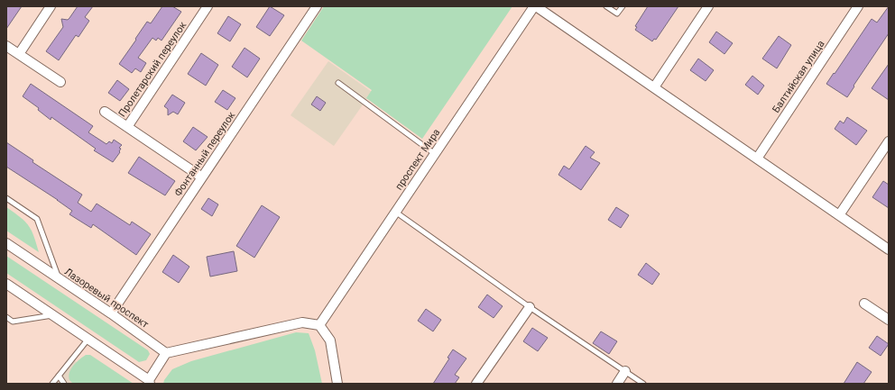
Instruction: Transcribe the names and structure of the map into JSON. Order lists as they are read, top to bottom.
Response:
{
  "streets": {
    "street": [
      "Пролетарский переулок",
      "Балтийская улица",
      "Фонтанный переулок",
      "проспект Мира",
      "Лазоревый проспект"
    ]
  },
  "crossings": [
    ["Фонтанный переулок", "Лазоревый проспект"]
  ]
}
